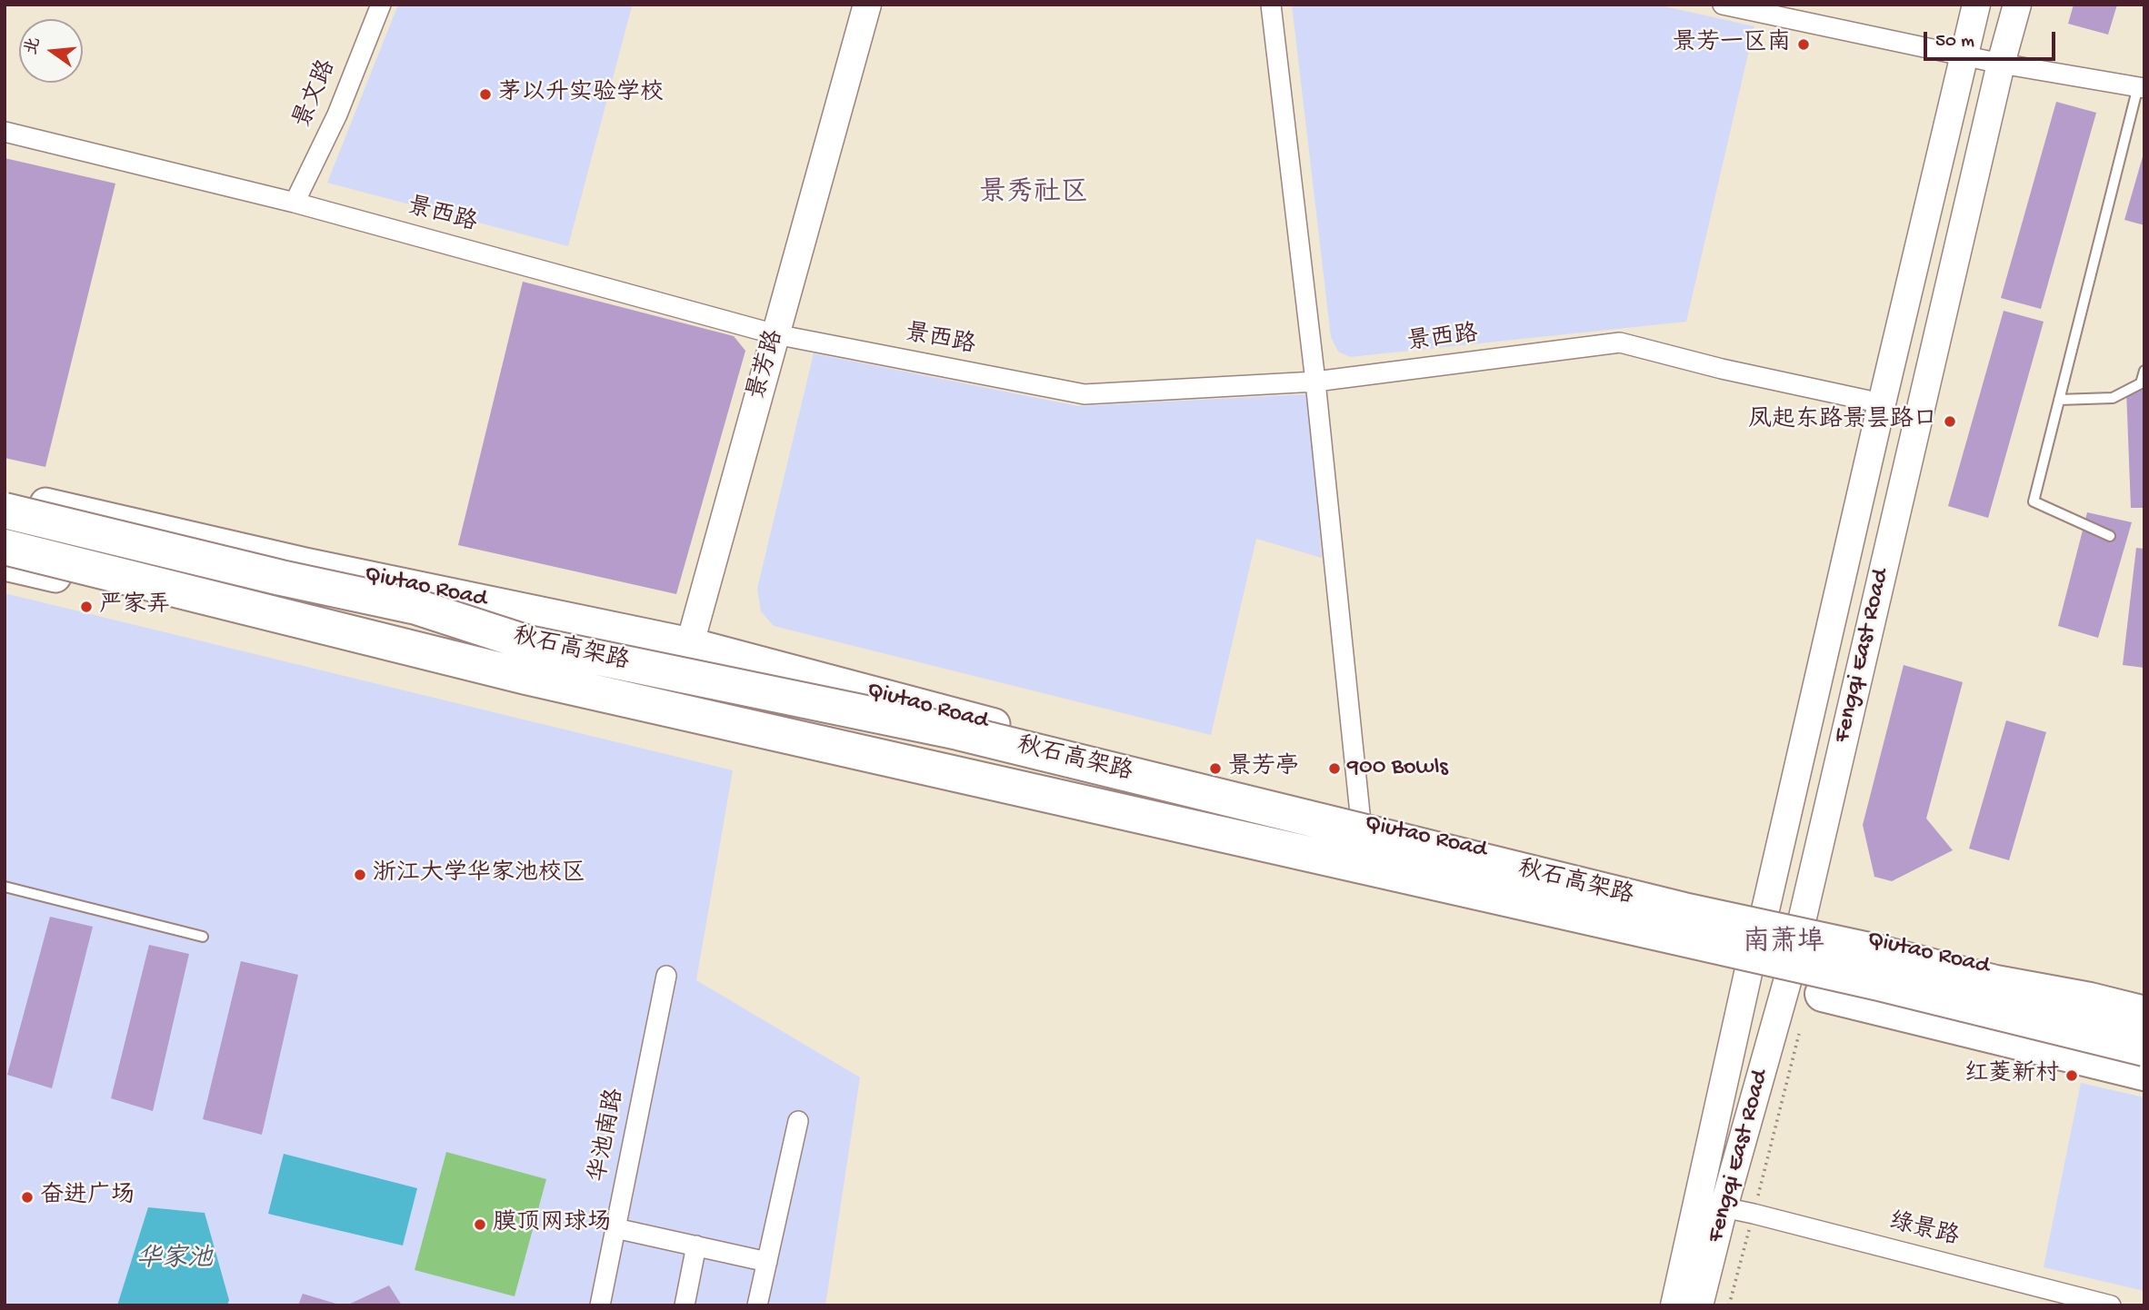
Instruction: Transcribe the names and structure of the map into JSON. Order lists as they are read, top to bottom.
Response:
{
  "streets": {
    "highway": ["秋石高架路"],
    "main road": ["景芳路", "Qiutao Road", "Fengqi East Road"],
    "street": [
      "景文路",
      "景西路",
      "华池南路",
      "绿景路"
    ]
  },
  "crossings": [
    ["景文路", "景西路"],
    ["景西路", "景芳路"],
    ["景西路", "Fengqi East Road"],
    ["景芳路", "Qiutao Road"],
    ["Qiutao Road", "Fengqi East Road"],
    ["Fengqi East Road", "绿景路"]
  ],
  "districts": ["景秀社区", "南萧埠"],
  "water": ["华家池"],
  "places": [
    "景芳一区南",
    "茅以升实验学校",
    "凤起东路景昙路口",
    "严家弄",
    "景芳亭",
    "900 Bowls",
    "浙江大学华家池校区",
    "红菱新村",
    "奋进广场",
    "膜顶网球场"
  ],
  "scale_bar": "50 m",
  "north": "left"
}
